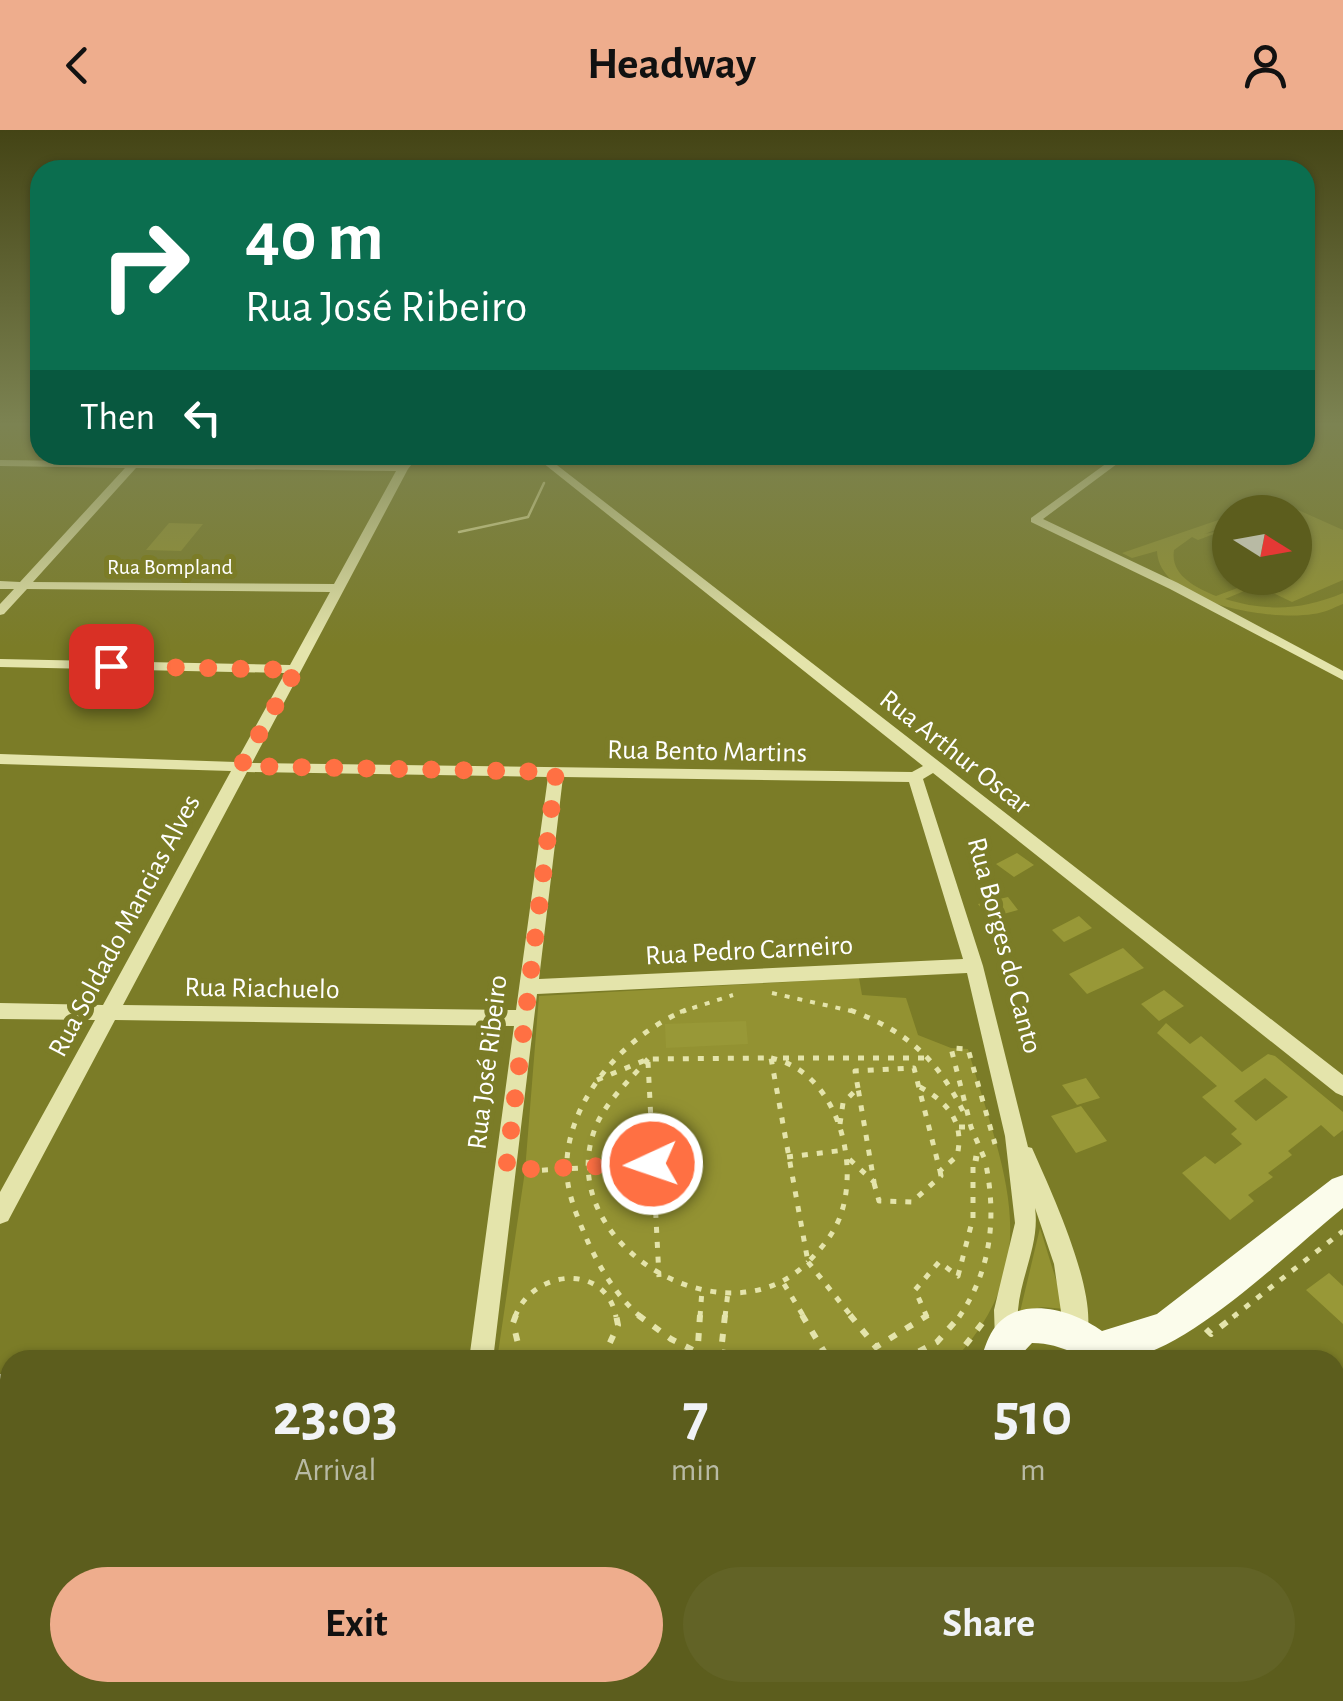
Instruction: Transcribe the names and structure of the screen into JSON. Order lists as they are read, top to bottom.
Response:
{
  "streets": {
    "street": [
      "Rua Bompland",
      "Rua Bento Martins",
      "Rua Arthur Oscar",
      "Rua Soldado Mancias Alves",
      "Rua Borges do Canto",
      "Rua Pedro Carneiro",
      "Rua Riachuelo",
      "Rua José Ribeiro"
    ]
  },
  "crossings": [
    ["Rua Bompland", "Rua Soldado Mancias Alves"],
    ["Rua Bento Martins", "Rua Arthur Oscar"],
    ["Rua Bento Martins", "Rua Soldado Mancias Alves"],
    ["Rua Bento Martins", "Rua Borges do Canto"],
    ["Rua Bento Martins", "Rua José Ribeiro"],
    ["Rua Arthur Oscar", "Rua Borges do Canto"],
    ["Rua Soldado Mancias Alves", "Rua Riachuelo"],
    ["Rua Borges do Canto", "Rua Pedro Carneiro"],
    ["Rua Pedro Carneiro", "Rua José Ribeiro"],
    ["Rua Riachuelo", "Rua José Ribeiro"]
  ],
  "north": "right",
  "page": {
    "header": "Headway",
    "turn": ["40 m", "Rua José Ribeiro"],
    "then": "Then",
    "eta": [
      "23:03",
      "Arrival",
      "7",
      "min",
      "510",
      "m"
    ],
    "buttons": ["Exit", "Share"]
  }
}
